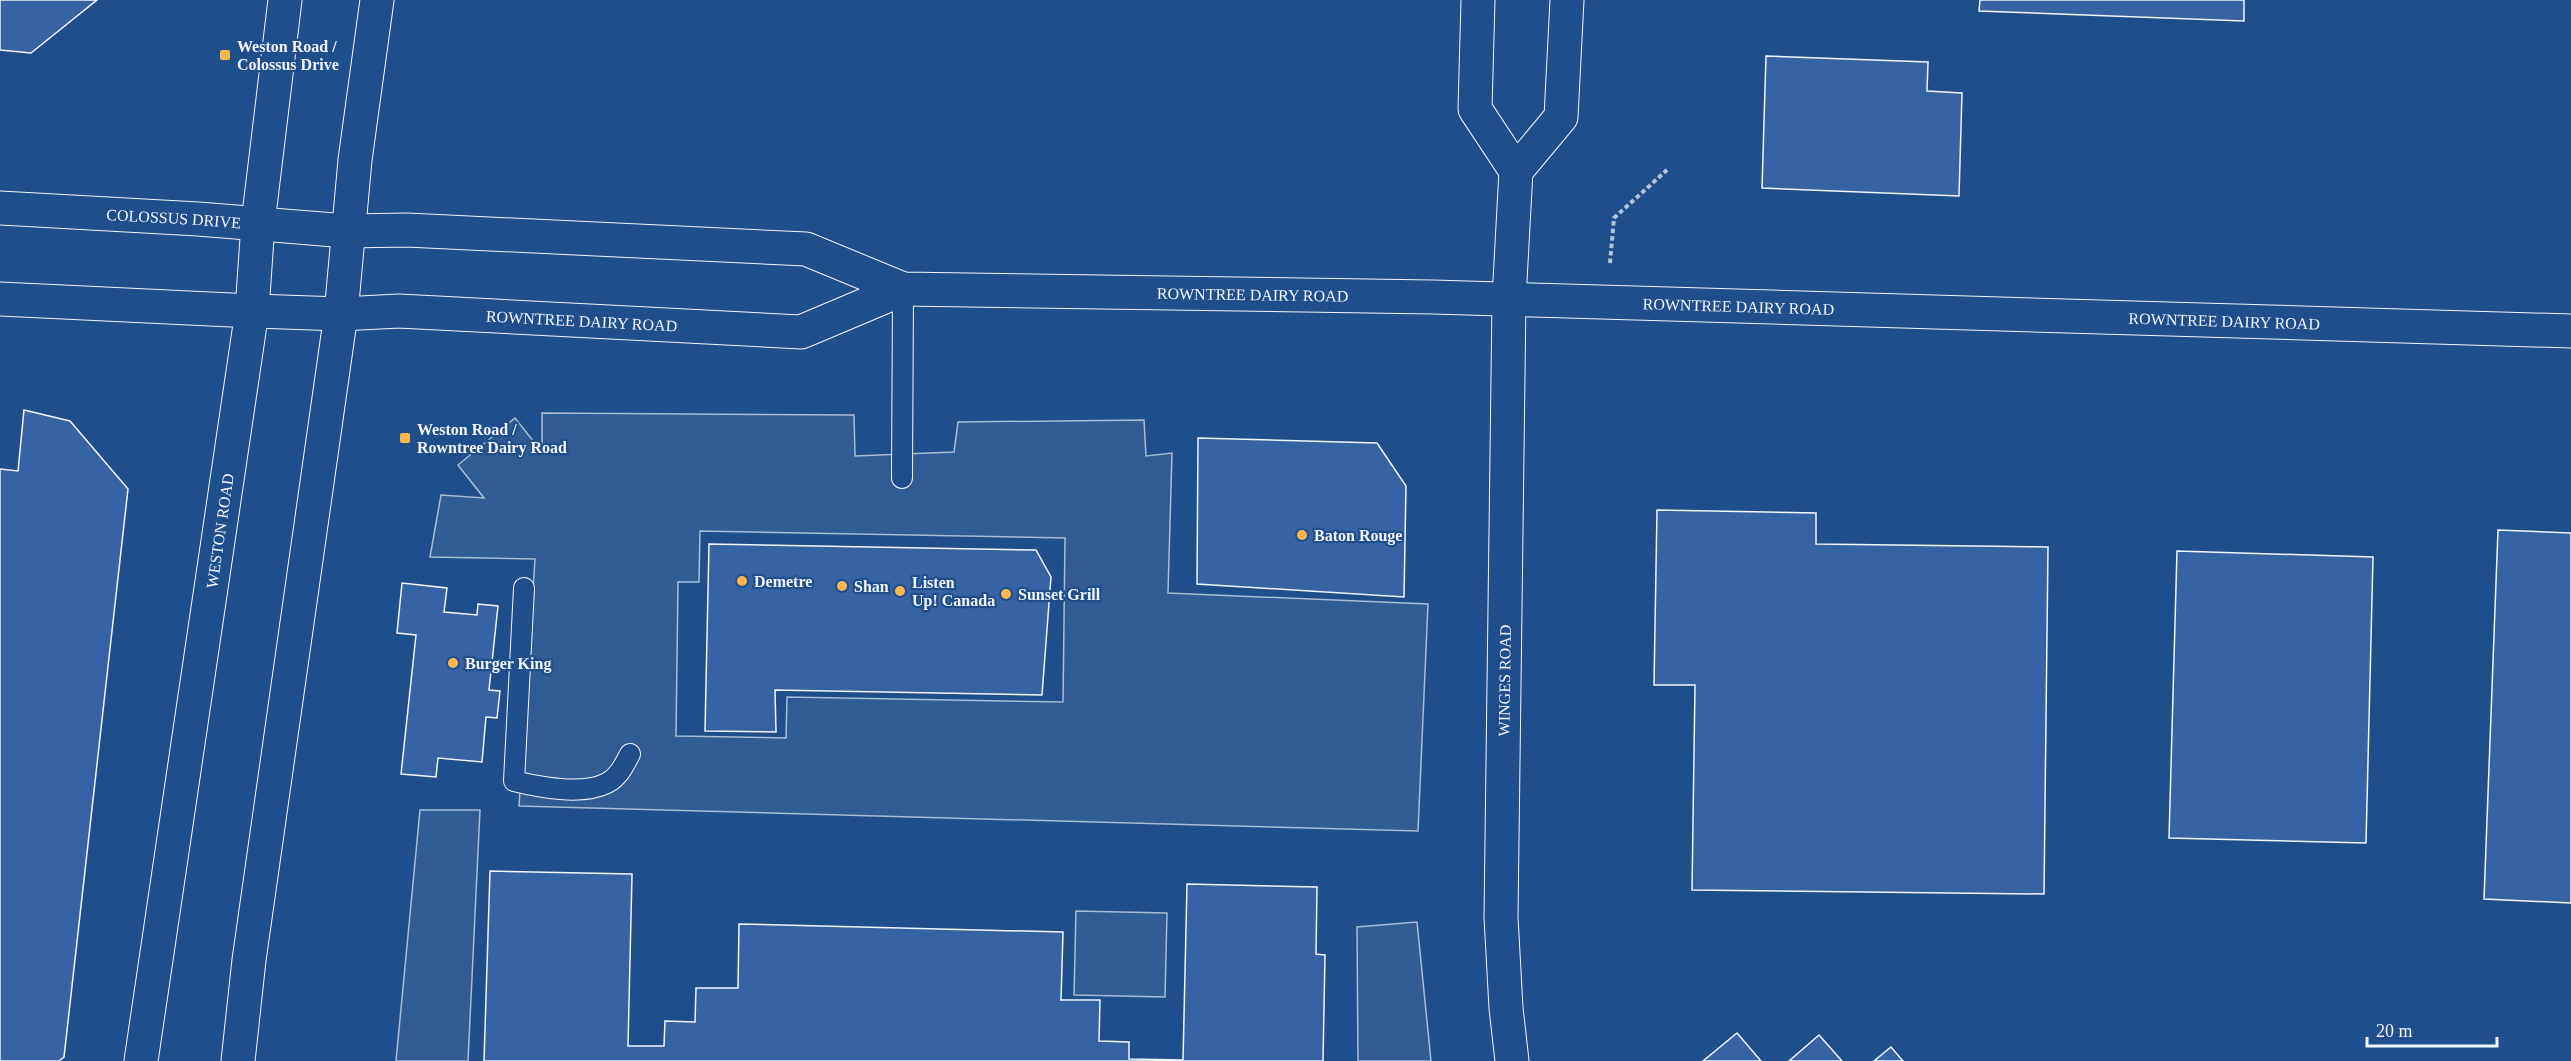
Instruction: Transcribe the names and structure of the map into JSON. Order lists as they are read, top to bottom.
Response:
{
  "streets": {
    "street": [
      "COLOSSUS DRIVE",
      "ROWNTREE DAIRY ROAD",
      "WESTON ROAD",
      "WINGES ROAD"
    ]
  },
  "crossings": [
    ["COLOSSUS DRIVE", "ROWNTREE DAIRY ROAD"],
    ["COLOSSUS DRIVE", "WESTON ROAD"],
    ["ROWNTREE DAIRY ROAD", "WESTON ROAD"],
    ["ROWNTREE DAIRY ROAD", "WINGES ROAD"]
  ],
  "places": {
    "transit": ["Weston Road / Colossus Drive", "Weston Road / Rowntree Dairy Road"],
    "other": [
      "Baton Rouge",
      "Demetre",
      "Shan",
      "Listen Up! Canada",
      "Sunset Grill",
      "Burger King"
    ]
  },
  "scale_bar": "20 m"
}
